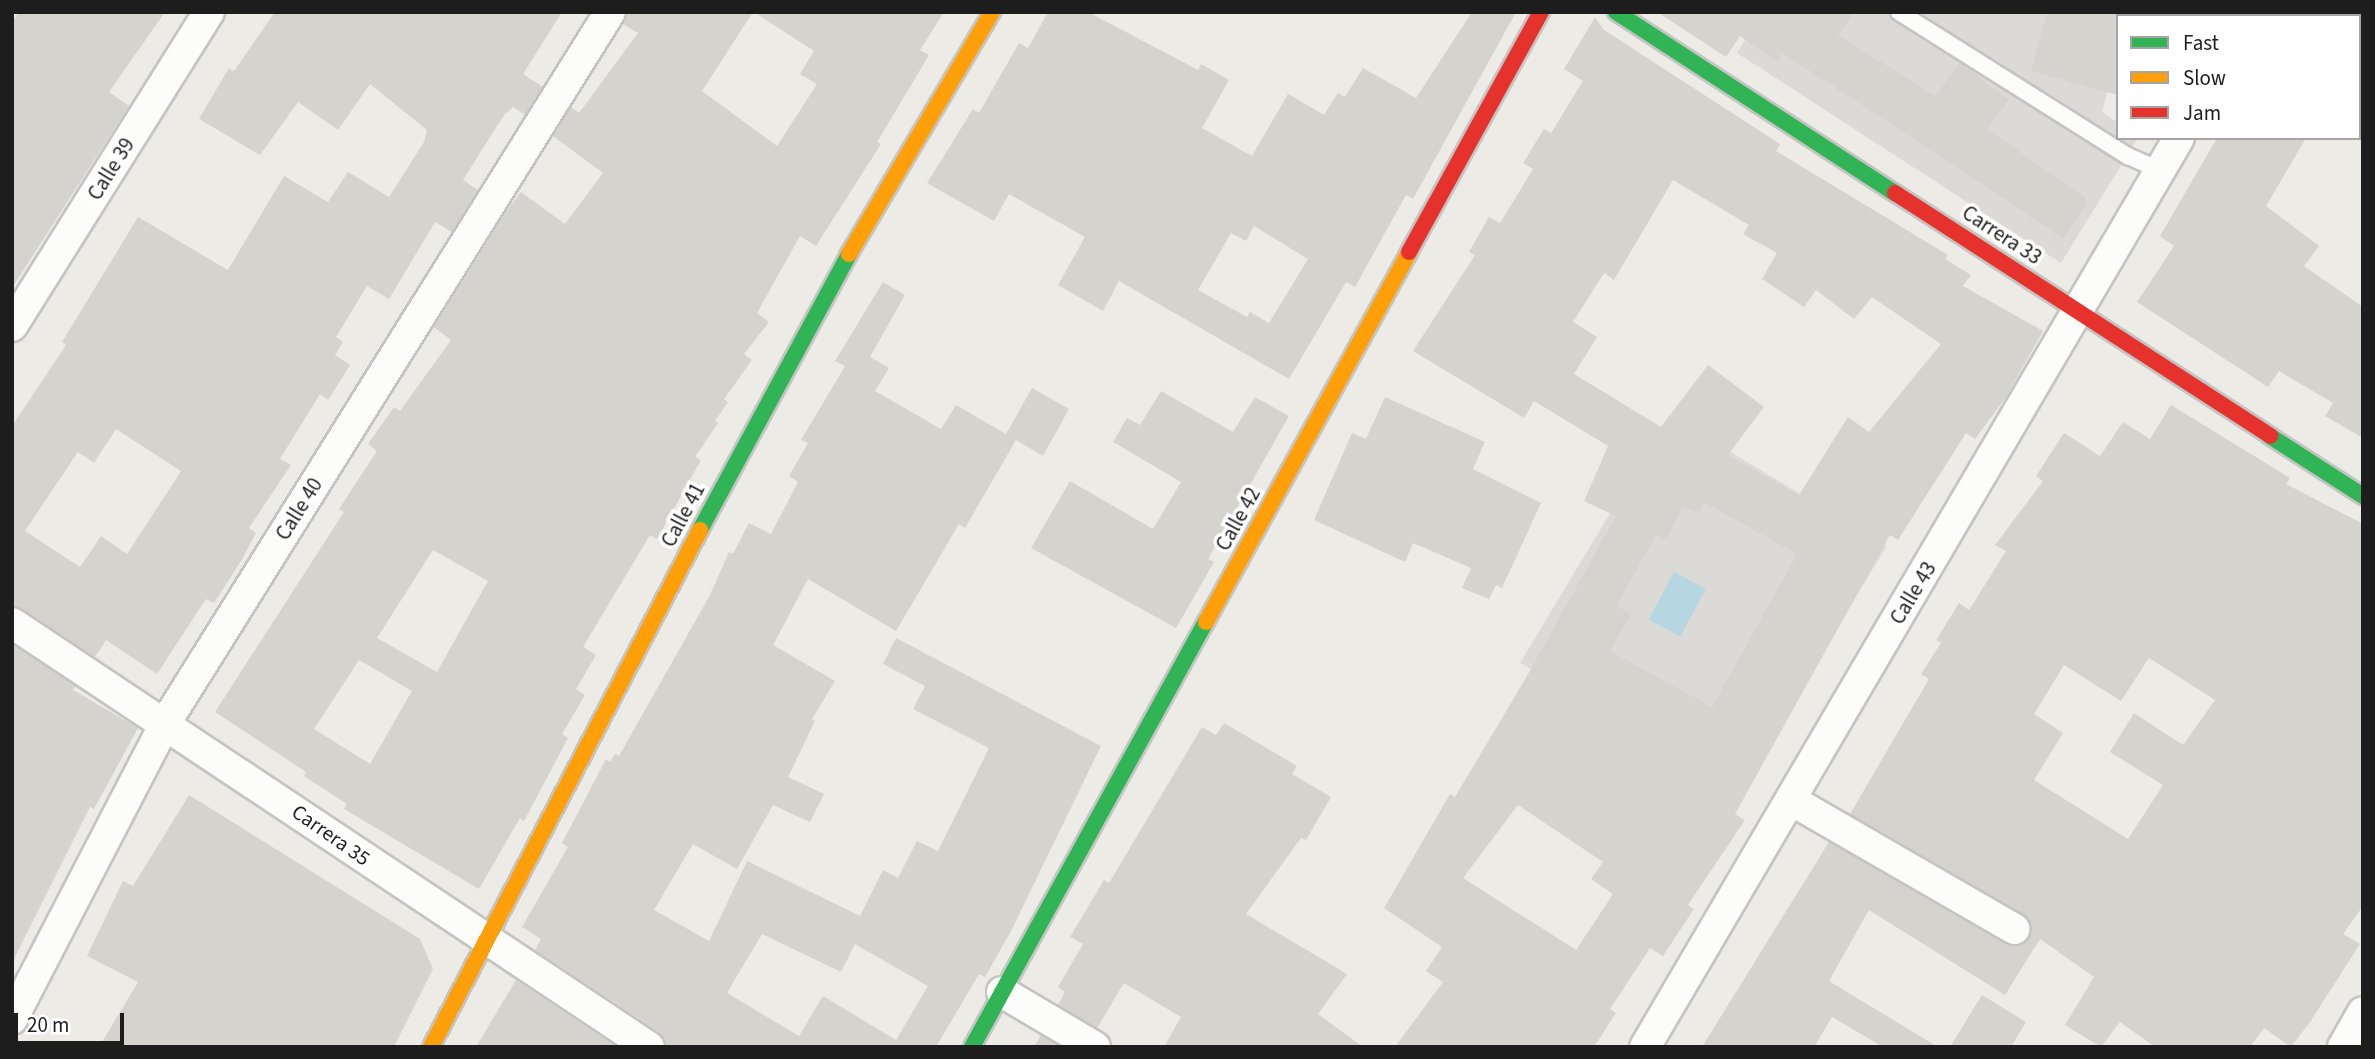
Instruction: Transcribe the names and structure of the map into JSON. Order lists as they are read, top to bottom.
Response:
{
  "streets": {
    "street": [
      "Calle 39",
      "Carrera 33",
      "Calle 40",
      "Calle 41",
      "Calle 42",
      "Calle 43",
      "Carrera 35"
    ]
  },
  "crossings": [
    ["Carrera 33", "Calle 43"],
    ["Calle 40", "Carrera 35"],
    ["Calle 41", "Carrera 35"]
  ],
  "legend": ["Fast", "Slow", "Jam"],
  "scale_bar": "20 m"
}
